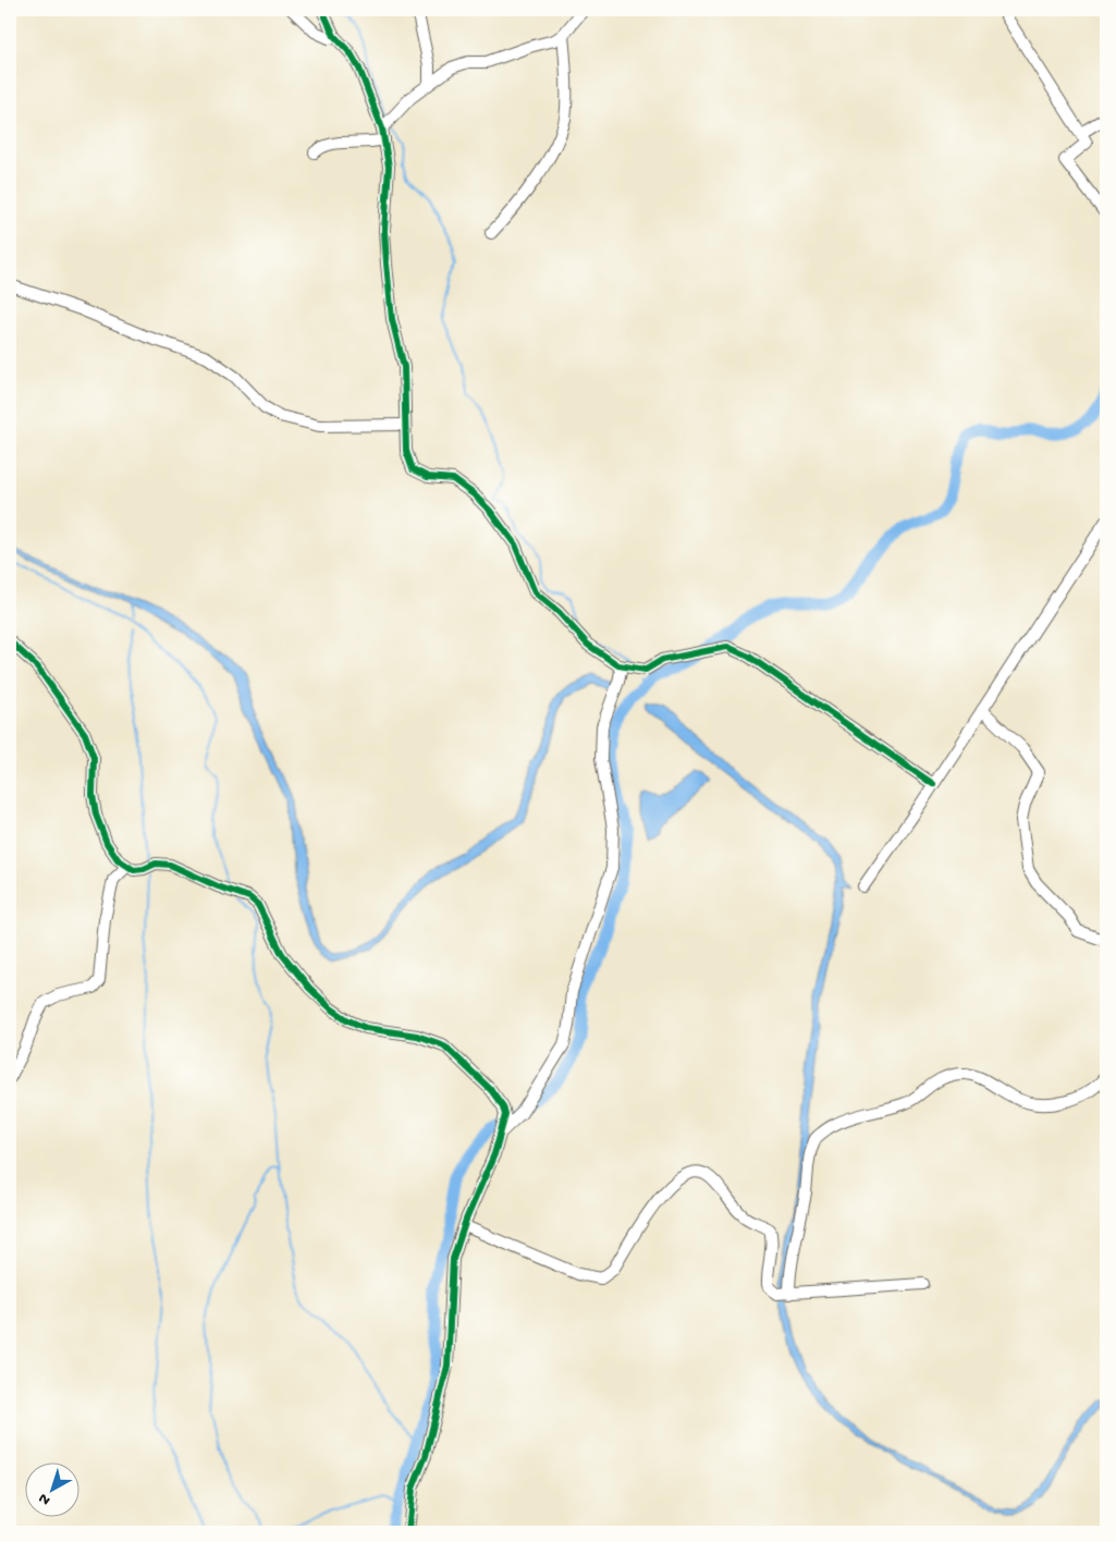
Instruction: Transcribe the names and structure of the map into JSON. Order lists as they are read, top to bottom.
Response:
{
  "north": "bottom left"
}
